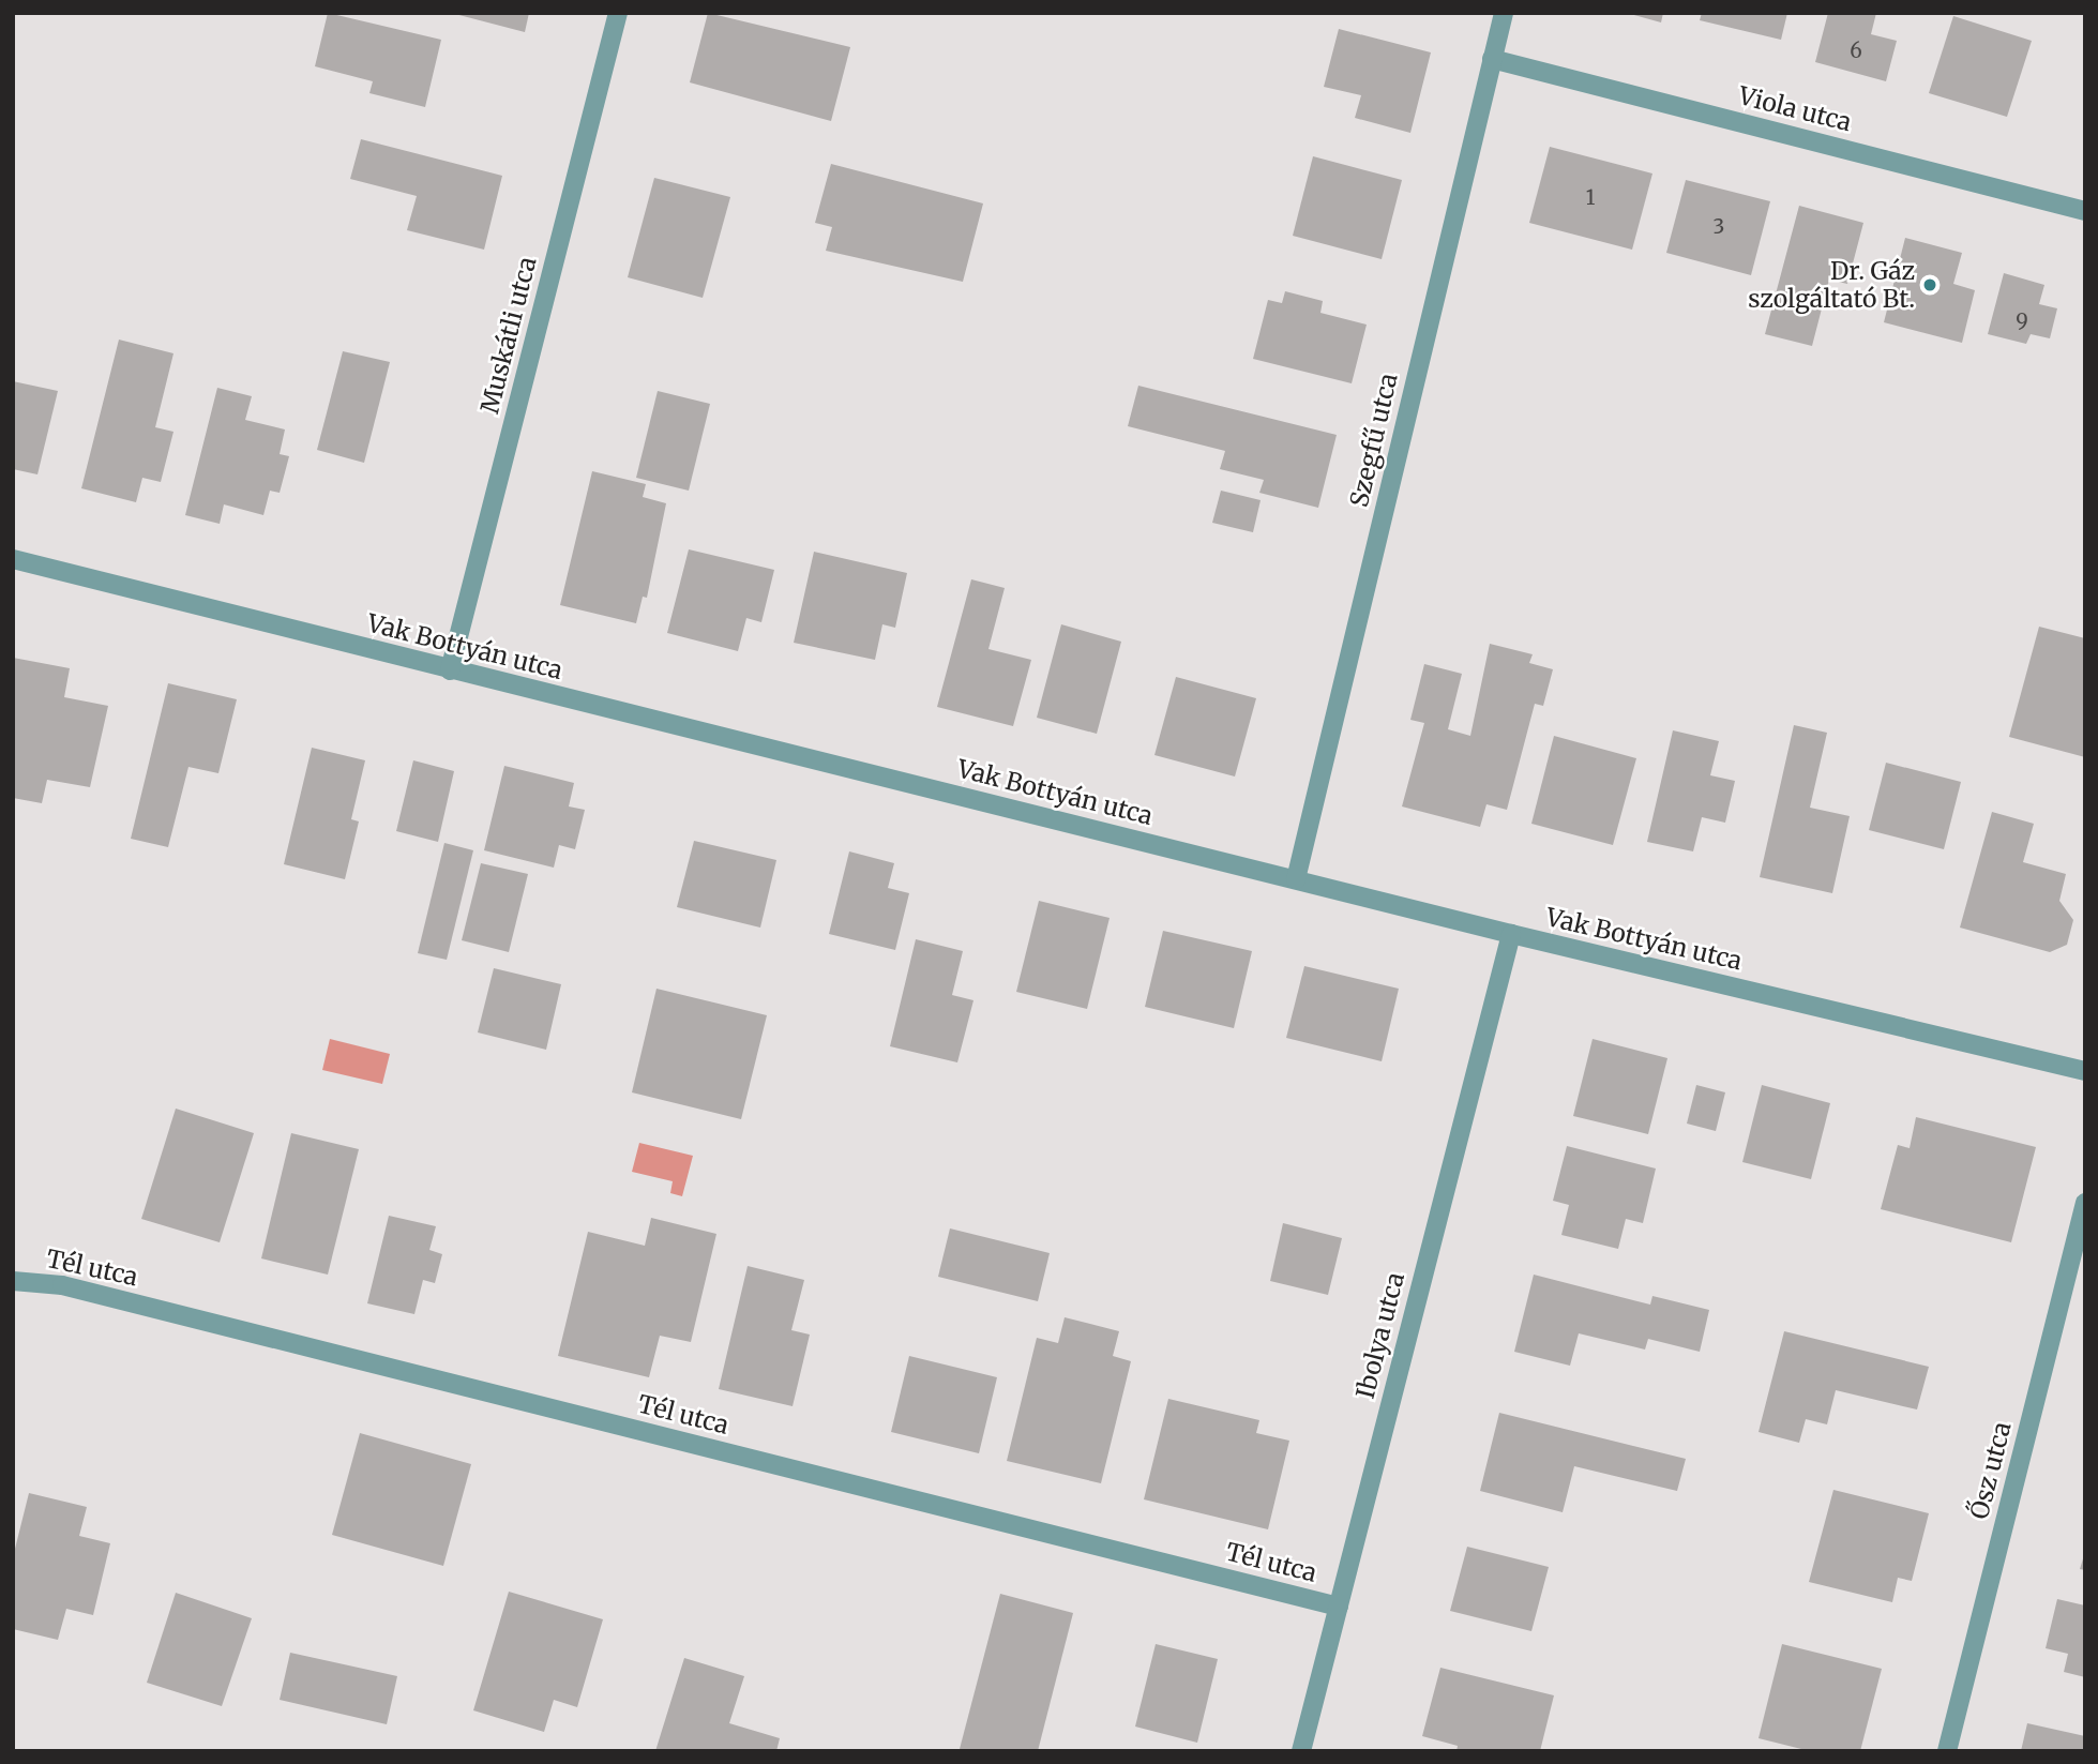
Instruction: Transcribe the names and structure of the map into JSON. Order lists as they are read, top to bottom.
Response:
{
  "streets": {
    "street": [
      "Viola utca",
      "Muskátli utca",
      "Szegfű utca",
      "Vak Bottyán utca",
      "Tél utca",
      "Ibolya utca",
      "Ősz utca"
    ]
  },
  "crossings": [
    ["Viola utca", "Szegfű utca"],
    ["Muskátli utca", "Vak Bottyán utca"],
    ["Szegfű utca", "Vak Bottyán utca"],
    ["Vak Bottyán utca", "Ibolya utca"],
    ["Tél utca", "Ibolya utca"]
  ],
  "places": ["Dr. Gáz szolgáltató Bt."],
  "house_numbers": [
    "6",
    "1",
    "3",
    "9"
  ]
}
